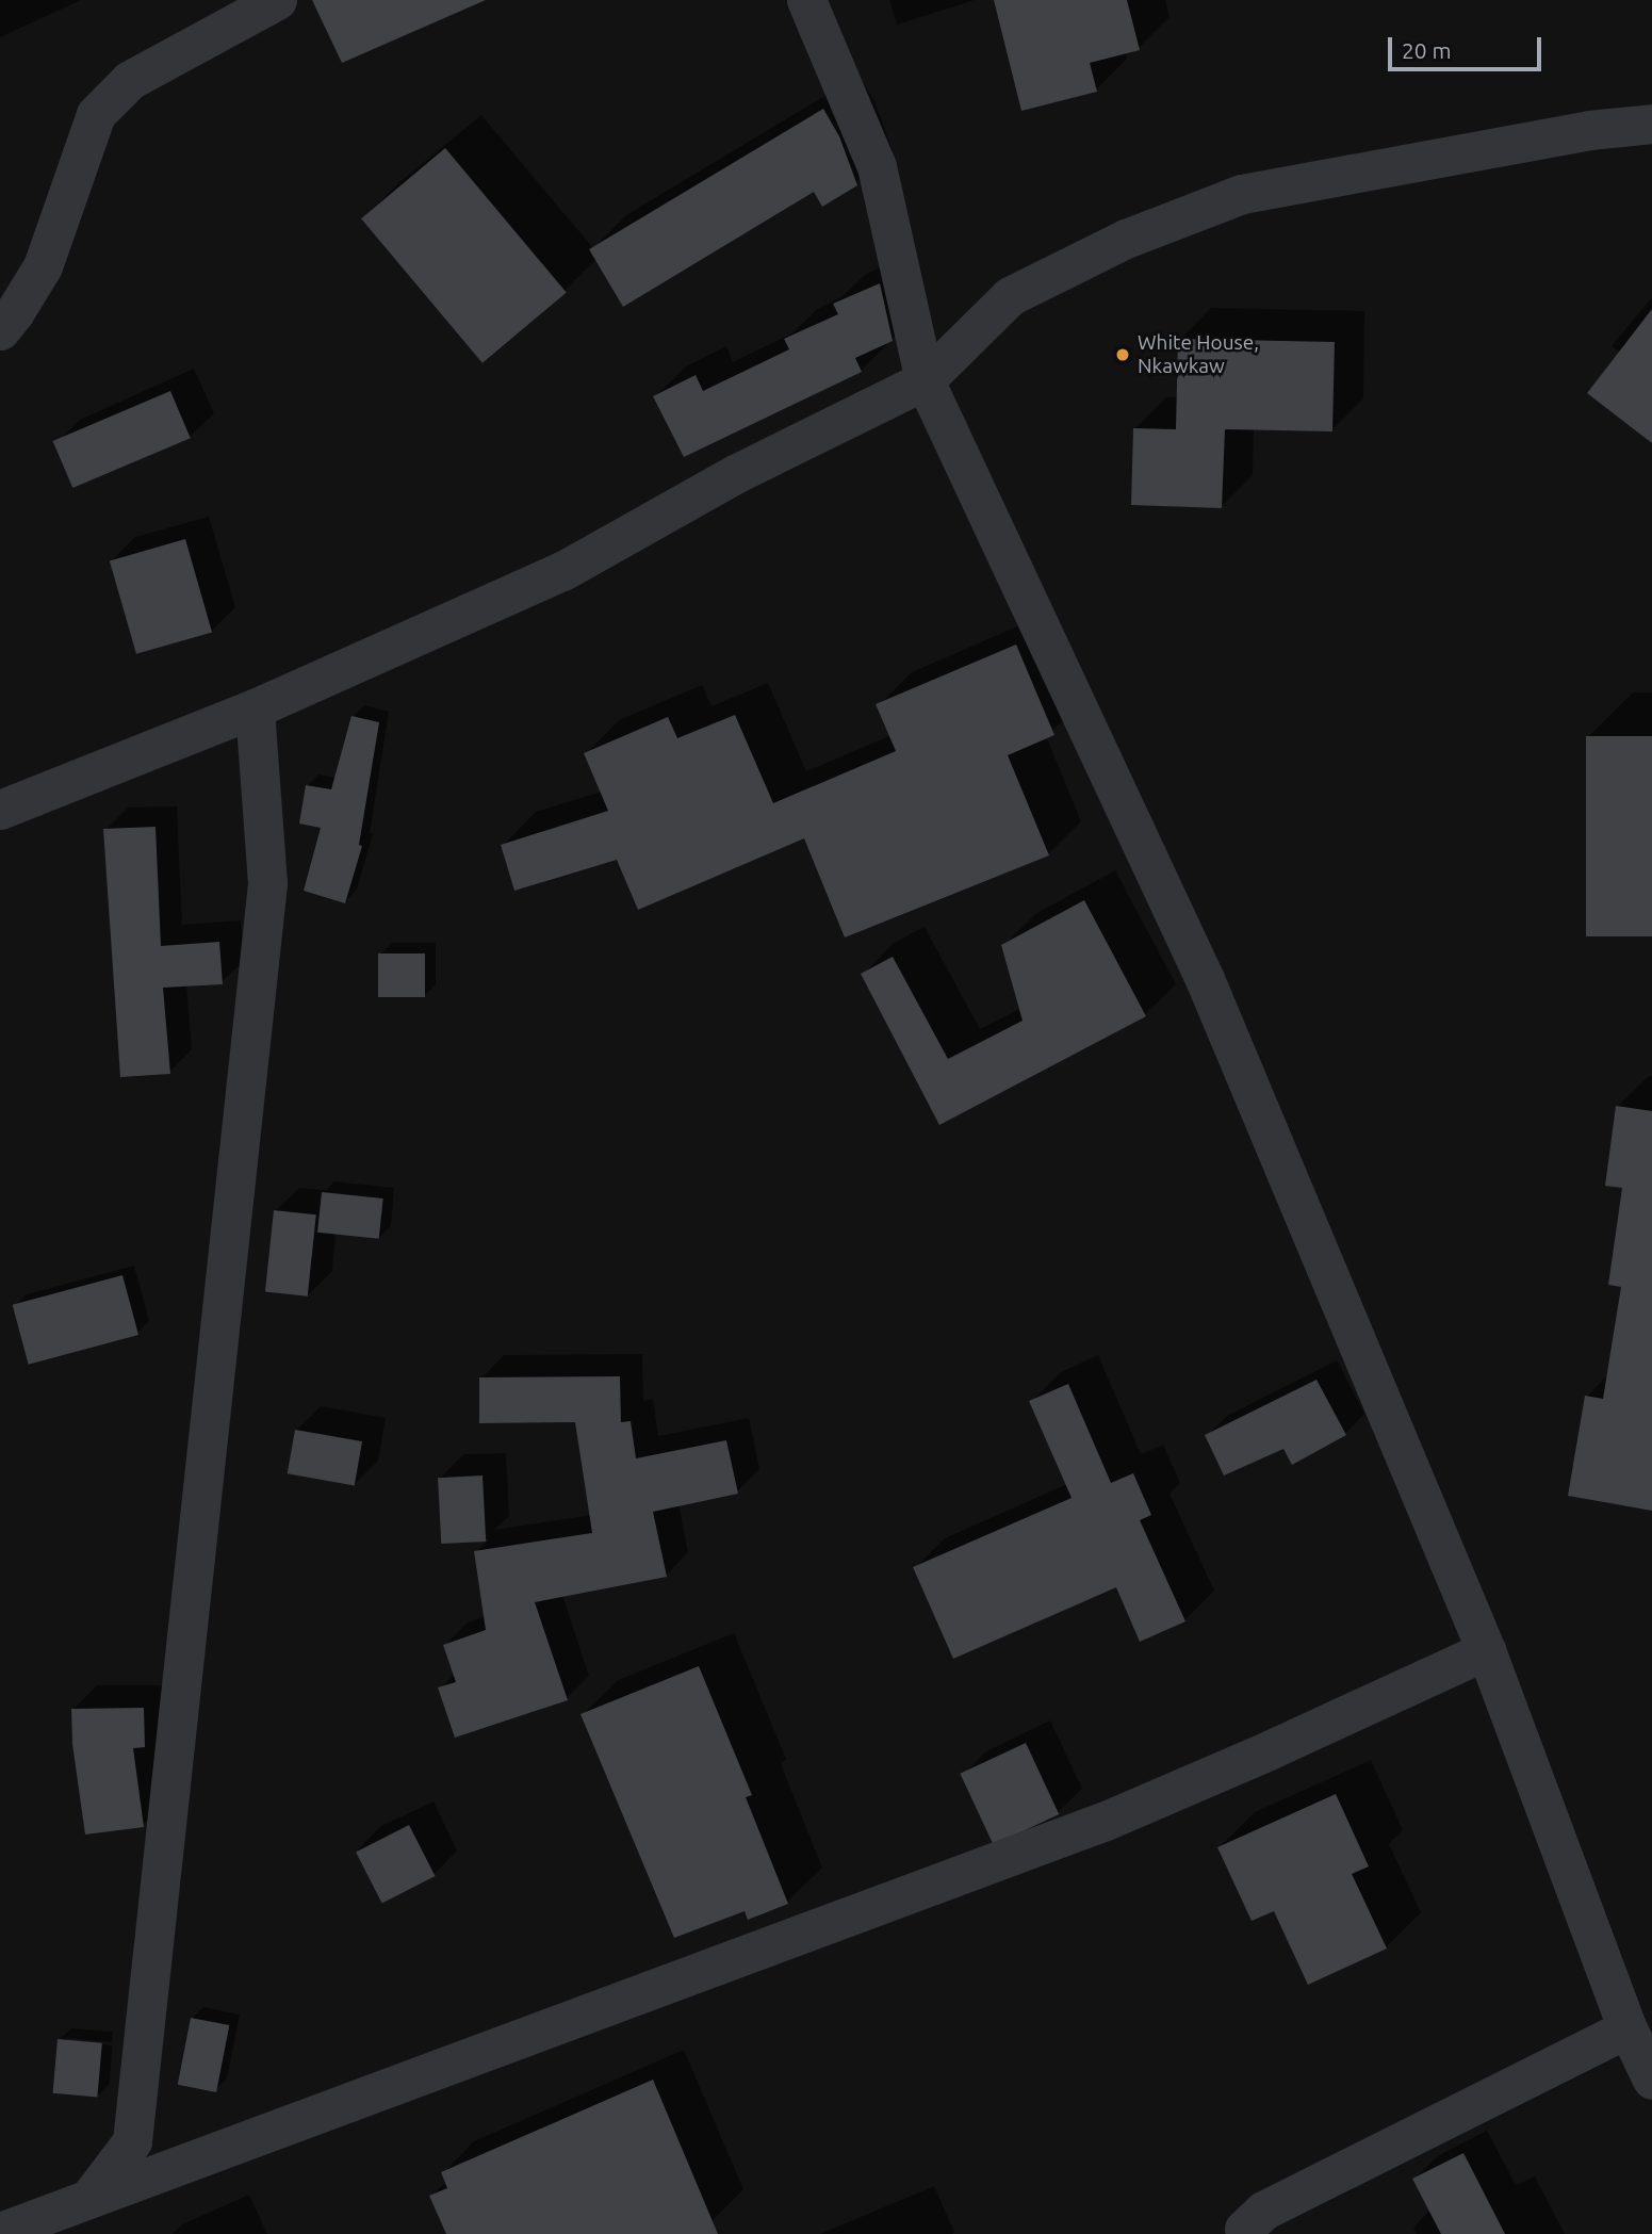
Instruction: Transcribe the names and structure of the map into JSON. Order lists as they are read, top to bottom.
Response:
{
  "places": ["White House, Nkawkaw"],
  "scale_bar": "20 m"
}
